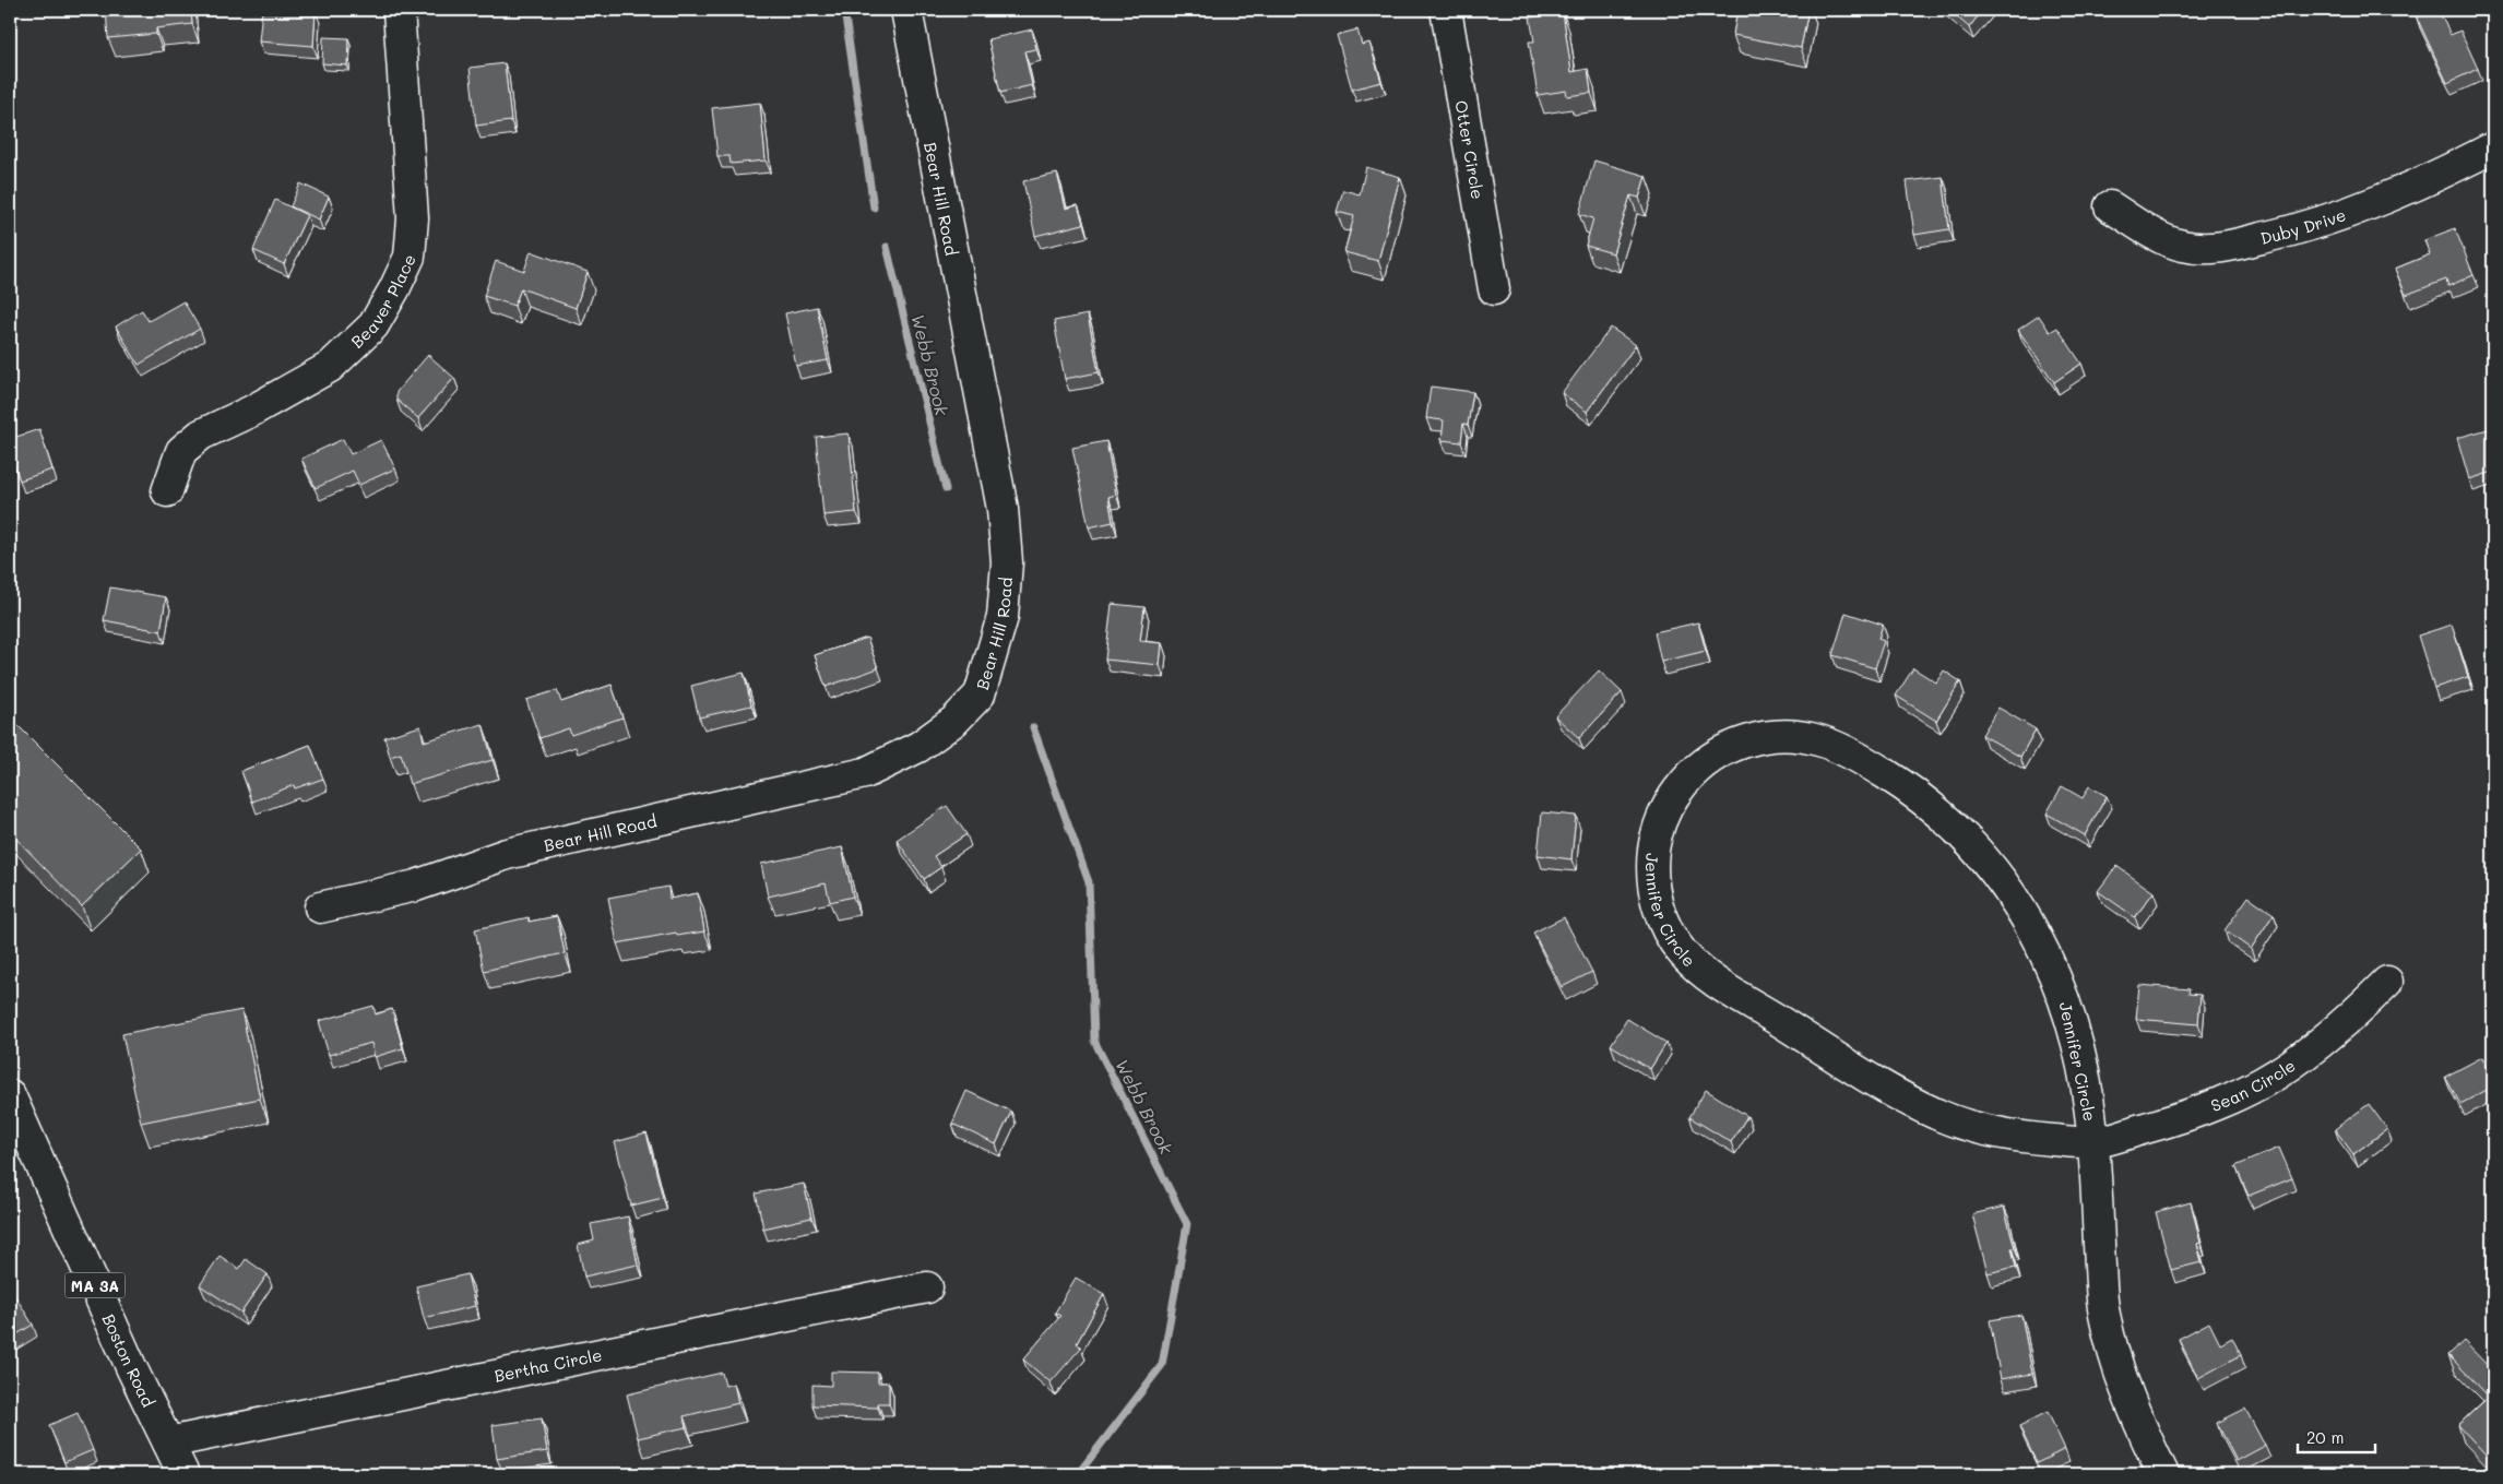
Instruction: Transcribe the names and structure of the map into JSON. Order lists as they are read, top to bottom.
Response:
{
  "streets": {
    "street": [
      "Otter Circle",
      "Bear Hill Road",
      "Duby Drive",
      "Beaver Place",
      "Jennifer Circle",
      "Sean Circle",
      "MA 3A",
      "Boston Road",
      "Bertha Circle"
    ]
  },
  "crossings": [
    ["Jennifer Circle", "Sean Circle"],
    ["Boston Road", "Bertha Circle"]
  ],
  "water": ["Webb Brook"],
  "scale_bar": "20 m"
}
